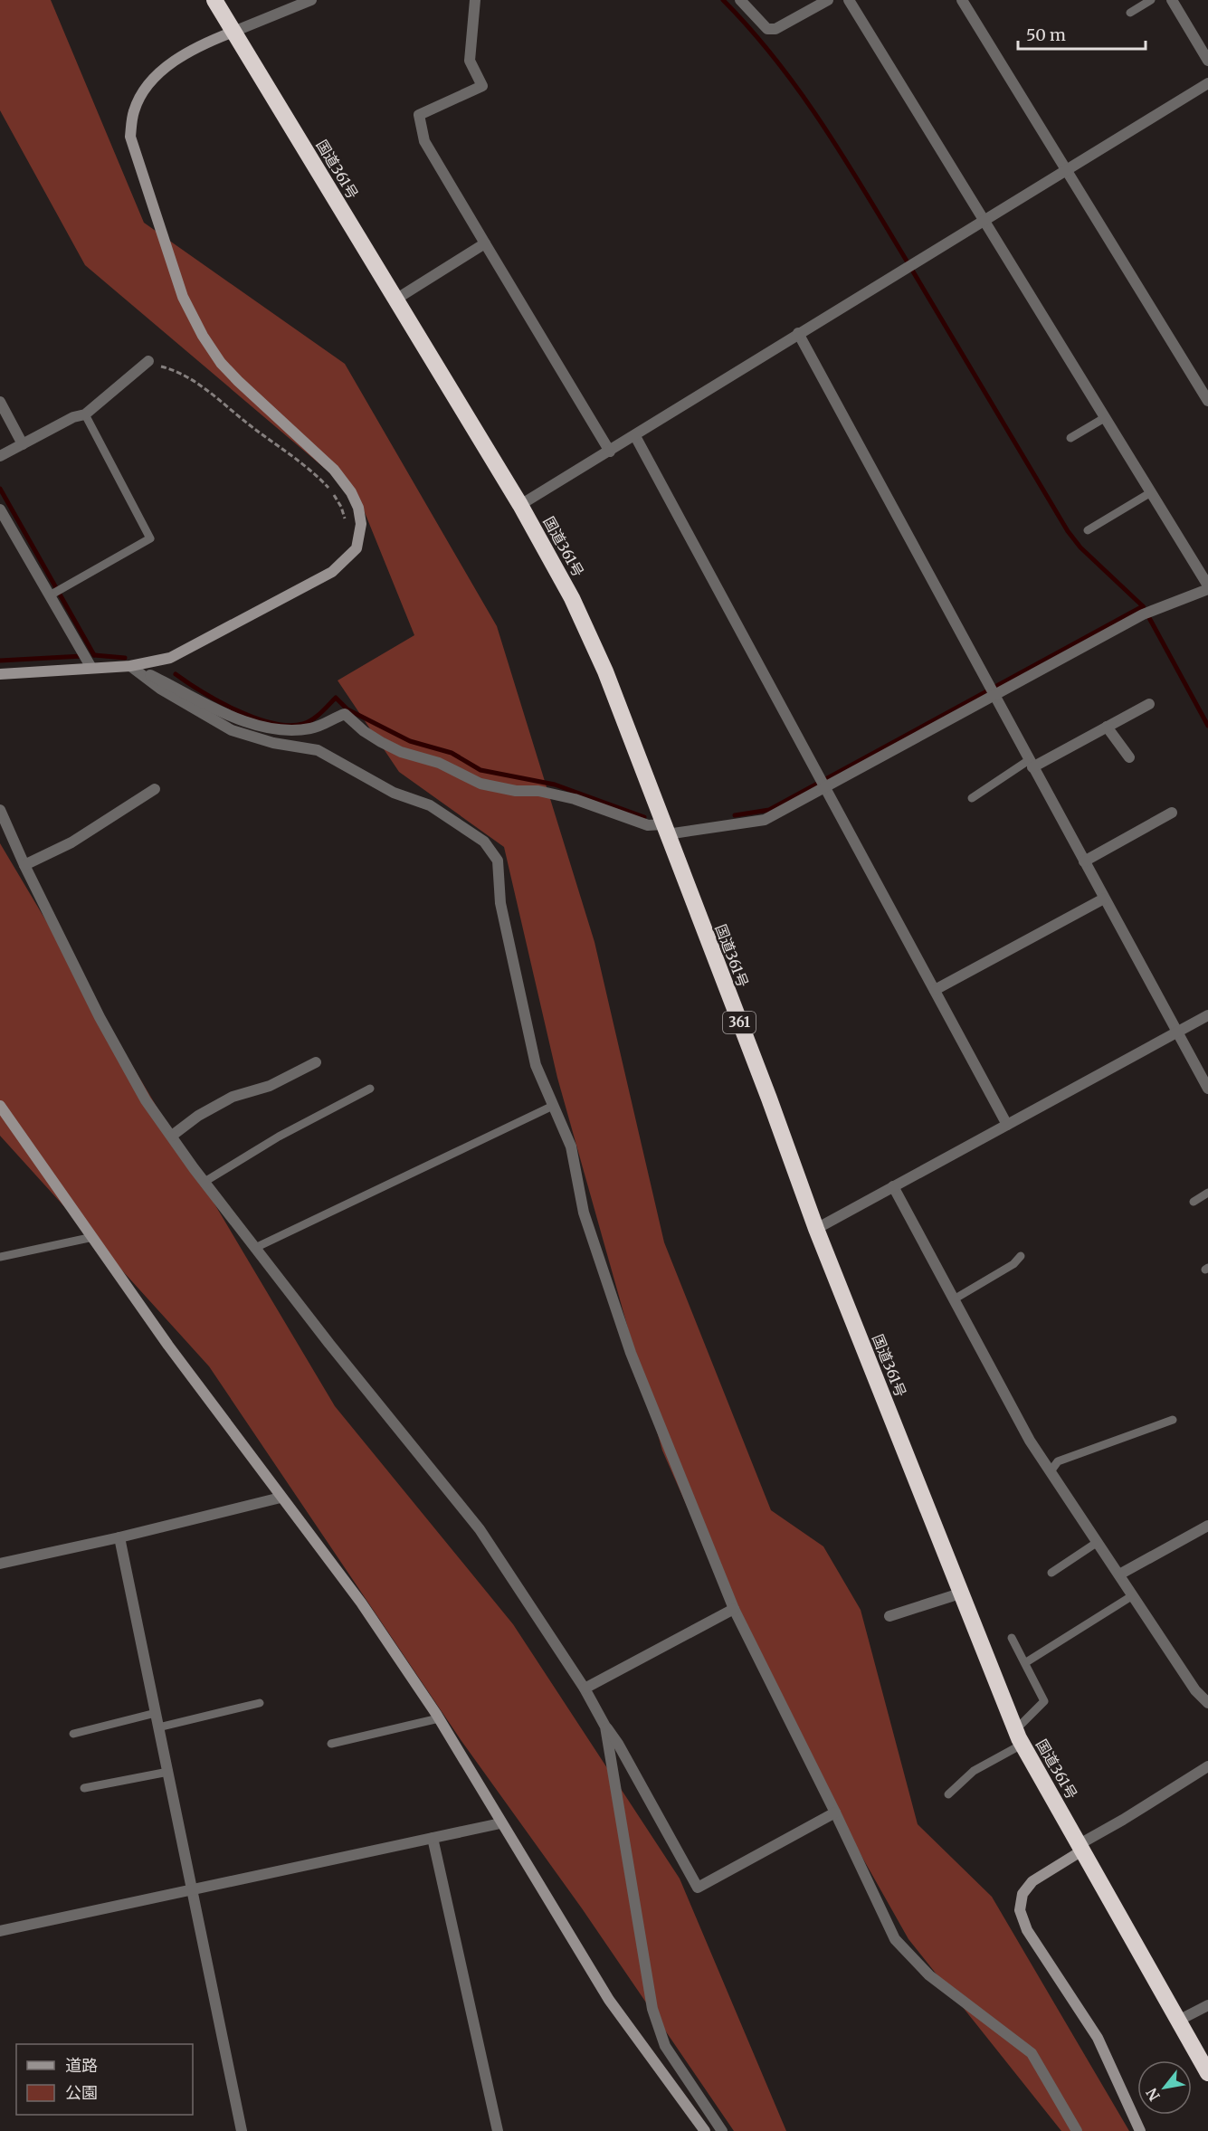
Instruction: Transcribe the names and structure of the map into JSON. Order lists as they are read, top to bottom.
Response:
{
  "streets": {
    "highway": ["国道361号", "361"]
  },
  "legend": ["道路", "公園"],
  "scale_bar": "50 m",
  "north": "bottom left"
}
